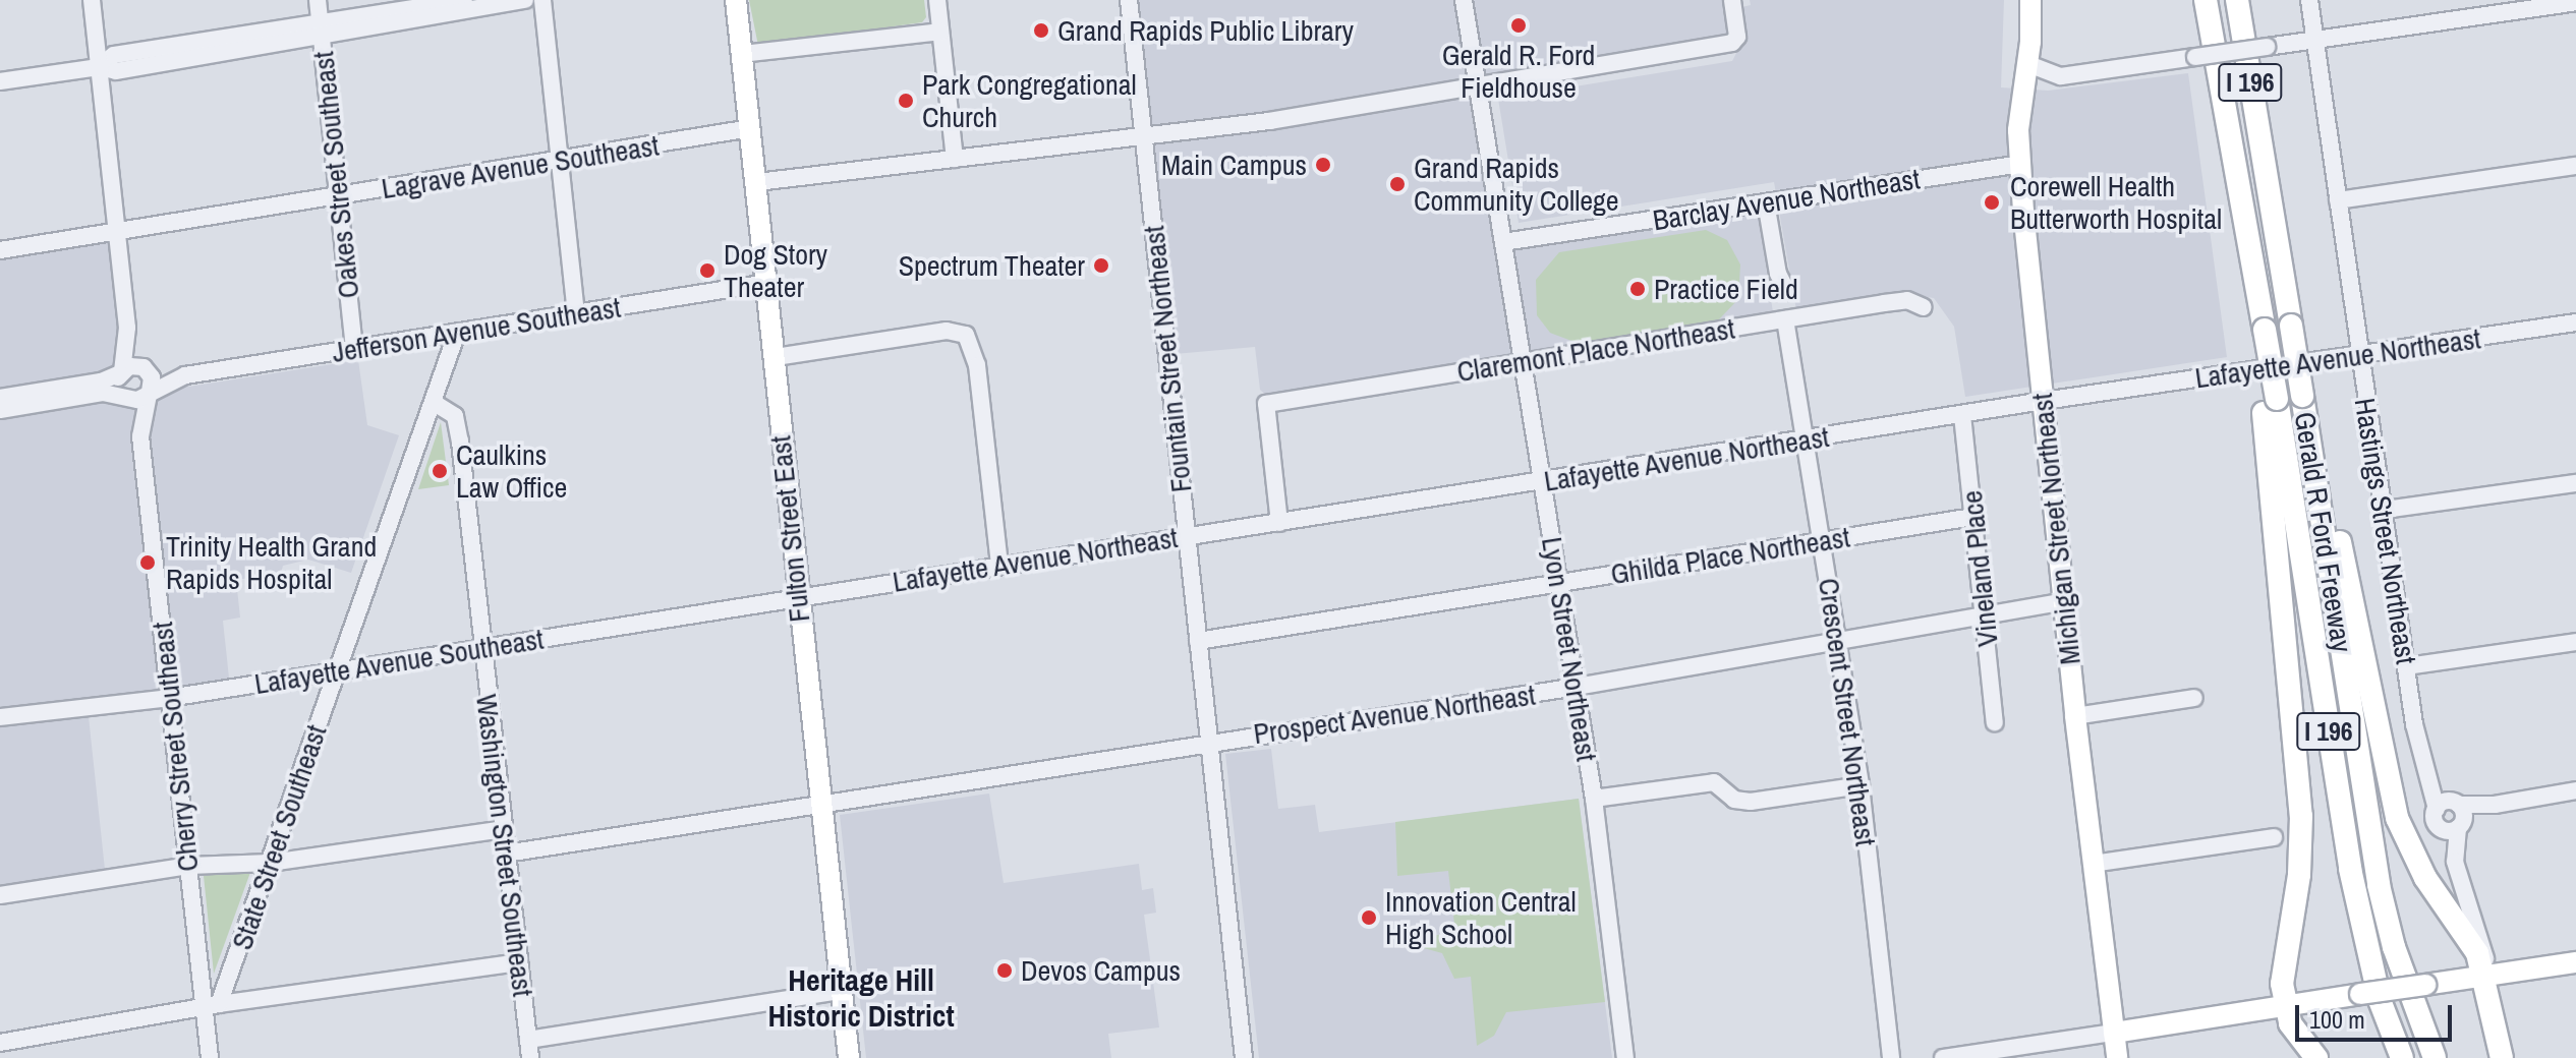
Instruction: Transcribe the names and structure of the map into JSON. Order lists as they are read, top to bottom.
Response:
{
  "streets": {
    "highway": ["I 196", "Gerald R Ford Freeway"],
    "main road": ["Fulton Street East", "Michigan Street Northeast"],
    "street": [
      "Lagrave Avenue Southeast",
      "Oakes Street Southeast",
      "Barclay Avenue Northeast",
      "Jefferson Avenue Southeast",
      "Claremont Place Northeast",
      "Lafayette Avenue Northeast",
      "Fountain Street Northeast",
      "Hastings Street Northeast",
      "Ghilda Place Northeast",
      "Vineland Place",
      "Lyon Street Northeast",
      "Lafayette Avenue Southeast",
      "Crescent Street Northeast",
      "Prospect Avenue Northeast",
      "Cherry Street Southeast",
      "State Street Southeast",
      "Washington Street Southeast"
    ]
  },
  "crossings": [
    ["Lagrave Avenue Southeast", "Oakes Street Southeast"],
    ["Lagrave Avenue Southeast", "Fulton Street East"],
    ["Oakes Street Southeast", "Jefferson Avenue Southeast"],
    ["Barclay Avenue Northeast", "Michigan Street Northeast"],
    ["Barclay Avenue Northeast", "Lyon Street Northeast"],
    ["Jefferson Avenue Southeast", "Fulton Street East"],
    ["Jefferson Avenue Southeast", "Cherry Street Southeast"],
    ["Jefferson Avenue Southeast", "State Street Southeast"],
    ["Claremont Place Northeast", "Lafayette Avenue Northeast"],
    ["Claremont Place Northeast", "Lyon Street Northeast"],
    ["Claremont Place Northeast", "Crescent Street Northeast"],
    ["Lafayette Avenue Northeast", "Fountain Street Northeast"],
    ["Lafayette Avenue Northeast", "Fulton Street East"],
    ["Lafayette Avenue Northeast", "Michigan Street Northeast"],
    ["Lafayette Avenue Northeast", "Hastings Street Northeast"],
    ["Lafayette Avenue Northeast", "Vineland Place"],
    ["Lafayette Avenue Northeast", "Lyon Street Northeast"],
    ["Lafayette Avenue Northeast", "Lafayette Avenue Southeast"],
    ["Lafayette Avenue Northeast", "Crescent Street Northeast"],
    ["Fountain Street Northeast", "Ghilda Place Northeast"],
    ["Fountain Street Northeast", "Prospect Avenue Northeast"],
    ["Fulton Street East", "Lafayette Avenue Southeast"],
    ["Fulton Street East", "Prospect Avenue Northeast"],
    ["Michigan Street Northeast", "Prospect Avenue Northeast"],
    ["Ghilda Place Northeast", "Vineland Place"],
    ["Ghilda Place Northeast", "Lyon Street Northeast"],
    ["Ghilda Place Northeast", "Crescent Street Northeast"],
    ["Vineland Place", "Prospect Avenue Northeast"],
    ["Lyon Street Northeast", "Prospect Avenue Northeast"],
    ["Lafayette Avenue Southeast", "Cherry Street Southeast"],
    ["Lafayette Avenue Southeast", "State Street Southeast"],
    ["Lafayette Avenue Southeast", "Washington Street Southeast"],
    ["Crescent Street Northeast", "Prospect Avenue Northeast"],
    ["Prospect Avenue Northeast", "Washington Street Southeast"],
    ["Cherry Street Southeast", "State Street Southeast"],
    ["State Street Southeast", "Washington Street Southeast"]
  ],
  "districts": ["Heritage Hill Historic District"],
  "places": [
    "Gerald R. Ford Fieldhouse",
    "Grand Rapids Public Library",
    "Park Congregational Church",
    "Main Campus",
    "Grand Rapids Community College",
    "Corewell Health Butterworth Hospital",
    "Spectrum Theater",
    "Dog Story Theater",
    "Practice Field",
    "Caulkins Law Office",
    "Trinity Health Grand Rapids Hospital",
    "Innovation Central High School",
    "Devos Campus"
  ],
  "scale_bar": "100 m"
}
